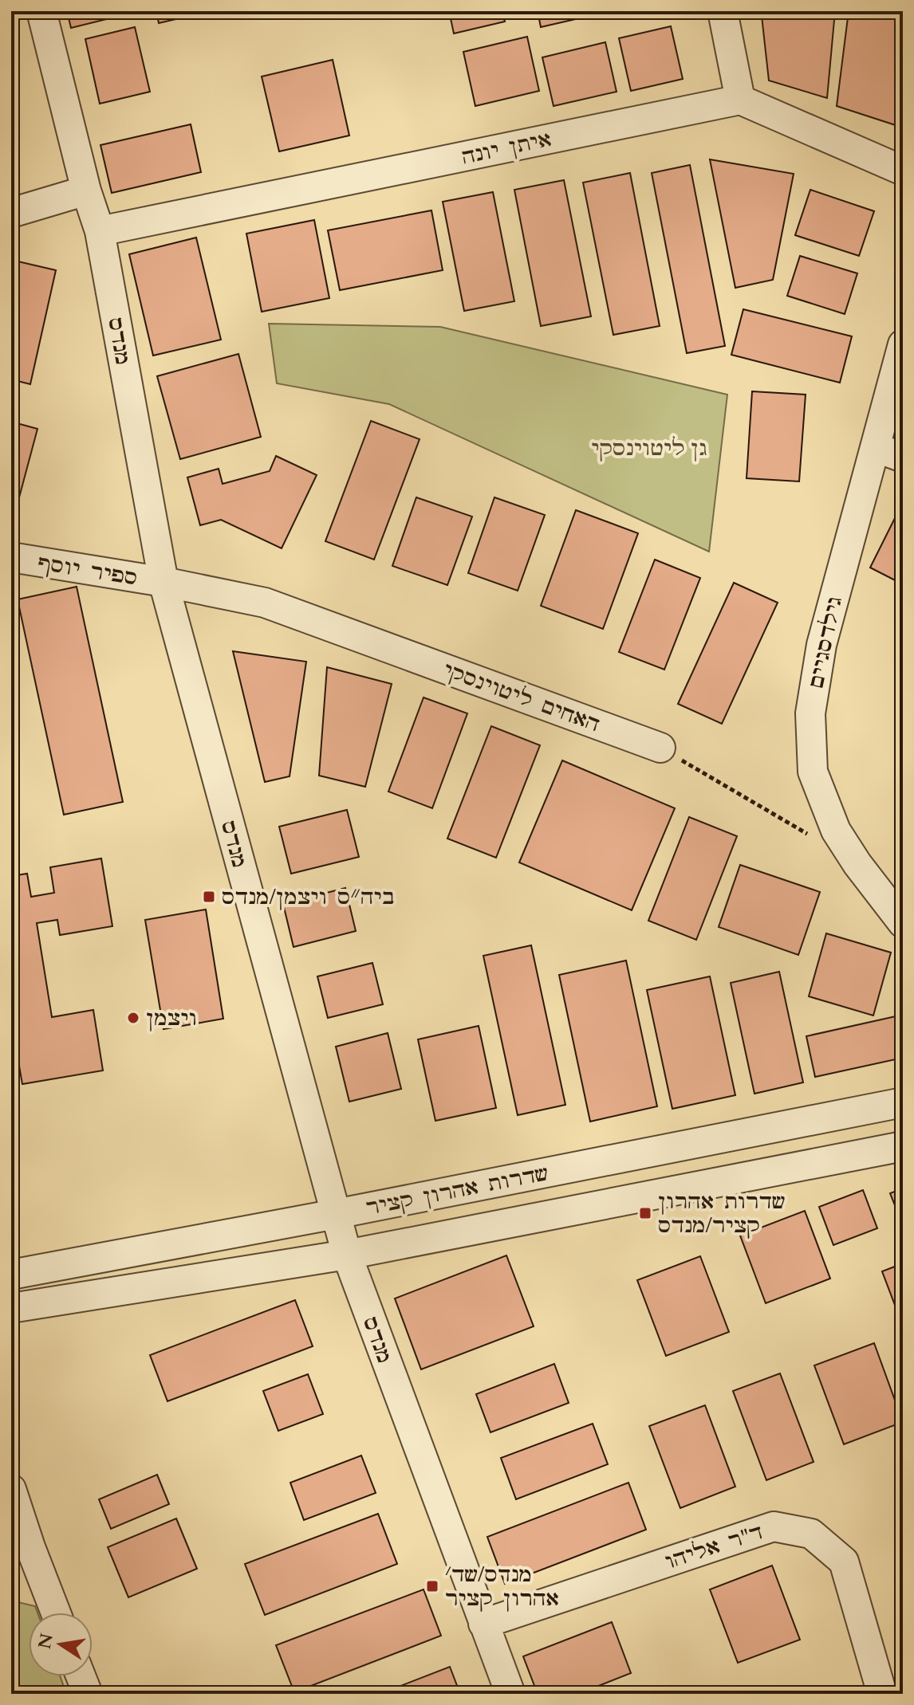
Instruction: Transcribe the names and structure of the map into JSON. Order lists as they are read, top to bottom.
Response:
{
  "streets": {
    "street": [
      "איתן יונה",
      "מנדס",
      "ספיר יוסף",
      "גילדסגיים",
      "האחים ליטוינסקי",
      "שדרות אהרון קציר",
      "ד\"ר אליהו"
    ]
  },
  "crossings": [
    ["איתן יונה", "מנדס"],
    ["מנדס", "ספיר יוסף"],
    ["מנדס", "האחים ליטוינסקי"],
    ["מנדס", "שדרות אהרון קציר"],
    ["מנדס", "ד\"ר אליהו"],
    ["ספיר יוסף", "האחים ליטוינסקי"]
  ],
  "parks": ["גן ליטוינסקי"],
  "places": {
    "transit": ["ביה״ס ויצמן/מנדס", "שדרות אהרון קציר/מנדס", "מנדס/שד׳ אהרון קציר"],
    "other": ["ויצמן"]
  },
  "north": "left"
}
